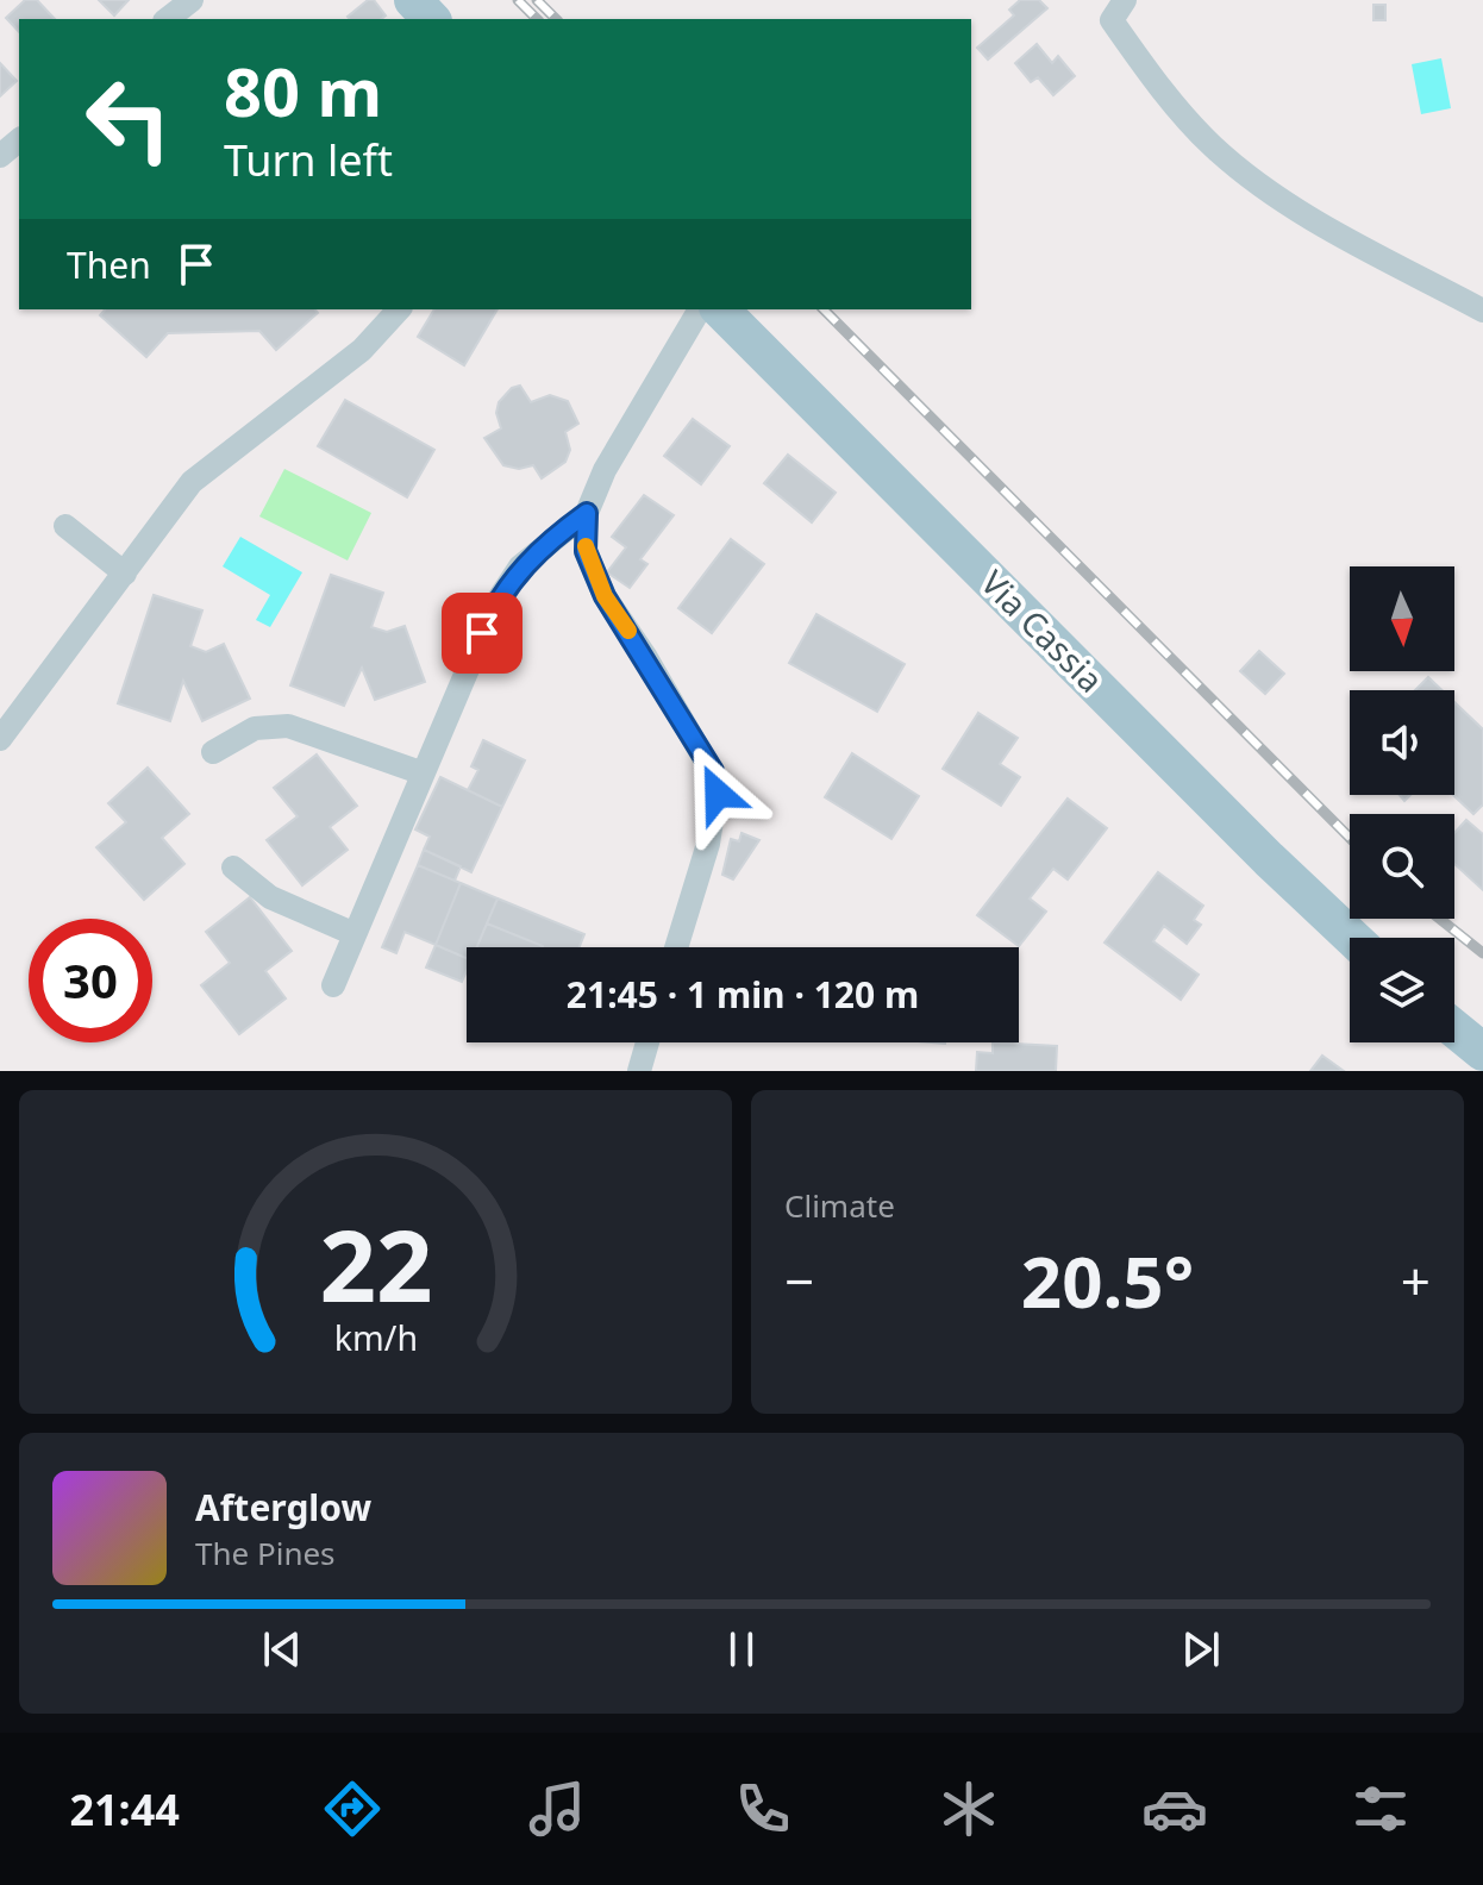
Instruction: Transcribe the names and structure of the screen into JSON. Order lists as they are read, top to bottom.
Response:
{
  "streets": {
    "main road": ["Via Cassia"]
  },
  "north": "bottom",
  "page": {
    "turn": ["80 m", "Turn left"],
    "then": "Then",
    "limit": "30",
    "trip": "21:45 · 1 min · 120 m",
    "tile": "Climate",
    "heat": ["−", "20.5°", "+"],
    "song": ["Afterglow", "The Pines"],
    "tabs": "21:44",
    "gauge": ["22", "km/h"]
  }
}
